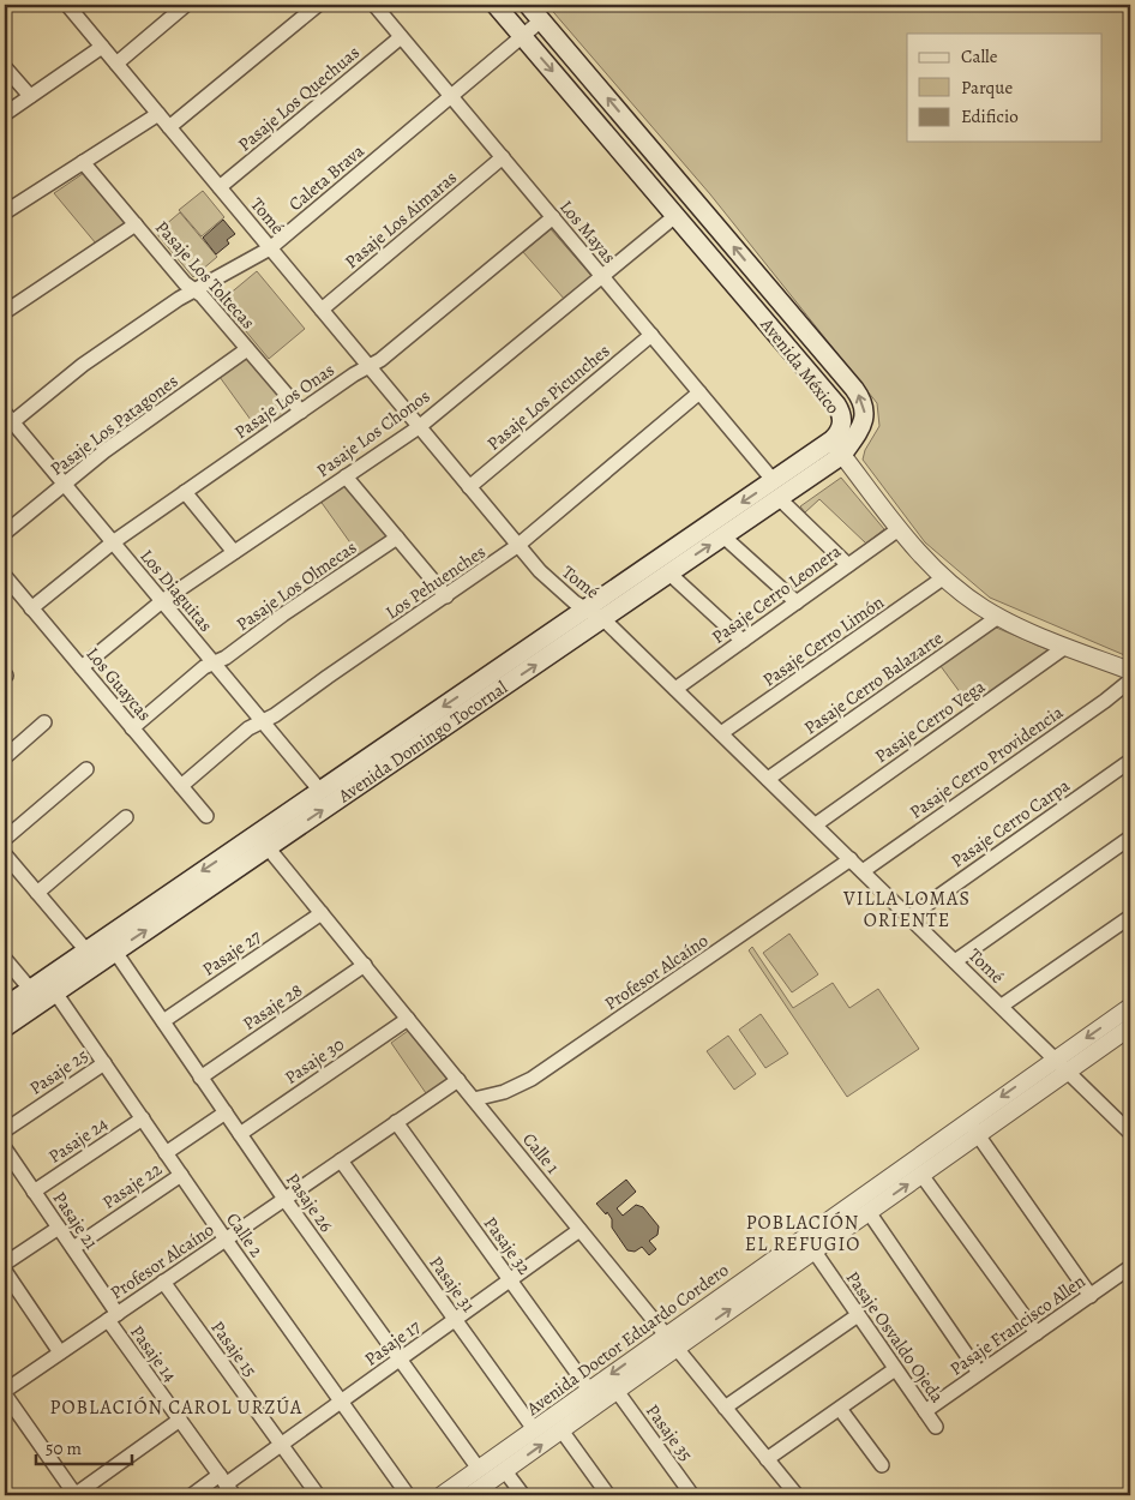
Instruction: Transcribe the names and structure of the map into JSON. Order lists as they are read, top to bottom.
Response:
{
  "streets": {
    "main road": ["Avenida México", "Avenida Domingo Tocornal"],
    "street": [
      "Pasaje Los Quechuas",
      "Caleta Brava",
      "Tomé",
      "Pasaje Los Aimaras",
      "Los Mayas",
      "Pasaje Los Toltecas",
      "Pasaje Los Picunches",
      "Pasaje Los Onas",
      "Pasaje Los Patagones",
      "Pasaje Los Chonos",
      "Los Pehuenches",
      "Pasaje Los Olmecas",
      "Los Diaguitas",
      "Pasaje Cerro Leonera",
      "Pasaje Cerro Limón",
      "Pasaje Cerro Balazarte",
      "Los Guaycas",
      "Pasaje Cerro Vega",
      "Pasaje Cerro Providencia",
      "Pasaje Cerro Carpa",
      "Pasaje 27",
      "Profesor Alcaíno",
      "Pasaje 28",
      "Pasaje 30",
      "Pasaje 25",
      "Pasaje 24",
      "Calle 1",
      "Pasaje 22",
      "Pasaje 26",
      "Pasaje 21",
      "Calle 2",
      "Pasaje 32",
      "Pasaje 31",
      "Pasaje Francisco Allen",
      "Pasaje Osvaldo Ojeda",
      "Avenida Doctor Eduardo Cordero",
      "Pasaje 17",
      "Pasaje 15",
      "Pasaje 14",
      "Pasaje 35"
    ]
  },
  "crossings": [
    ["Pasaje Los Quechuas", "Tomé"],
    ["Pasaje Los Quechuas", "Los Mayas"],
    ["Caleta Brava", "Tomé"],
    ["Caleta Brava", "Los Mayas"],
    ["Caleta Brava", "Pasaje Los Toltecas"],
    ["Caleta Brava", "Avenida México"],
    ["Caleta Brava", "Los Diaguitas"],
    ["Tomé", "Pasaje Los Aimaras"],
    ["Tomé", "Pasaje Los Picunches"],
    ["Tomé", "Pasaje Los Onas"],
    ["Tomé", "Pasaje Los Chonos"],
    ["Tomé", "Los Pehuenches"],
    ["Tomé", "Pasaje Cerro Leonera"],
    ["Tomé", "Pasaje Cerro Limón"],
    ["Tomé", "Pasaje Cerro Balazarte"],
    ["Tomé", "Pasaje Cerro Vega"],
    ["Tomé", "Avenida Domingo Tocornal"],
    ["Tomé", "Pasaje Cerro Providencia"],
    ["Tomé", "Pasaje Cerro Carpa"],
    ["Tomé", "Profesor Alcaíno"],
    ["Tomé", "Avenida Doctor Eduardo Cordero"],
    ["Pasaje Los Aimaras", "Los Mayas"],
    ["Los Mayas", "Pasaje Los Picunches"],
    ["Los Mayas", "Pasaje Los Onas"],
    ["Los Mayas", "Pasaje Los Chonos"],
    ["Los Mayas", "Los Pehuenches"],
    ["Los Mayas", "Pasaje Cerro Leonera"],
    ["Los Mayas", "Avenida Domingo Tocornal"],
    ["Pasaje Los Toltecas", "Pasaje Los Onas"],
    ["Pasaje Los Toltecas", "Pasaje Los Patagones"],
    ["Avenida México", "Pasaje Los Chonos"],
    ["Avenida México", "Avenida Domingo Tocornal"],
    ["Pasaje Los Onas", "Los Diaguitas"],
    ["Pasaje Los Onas", "Los Guaycas"],
    ["Pasaje Los Patagones", "Los Diaguitas"],
    ["Pasaje Los Chonos", "Los Diaguitas"],
    ["Pasaje Los Chonos", "Los Guaycas"],
    ["Los Pehuenches", "Los Diaguitas"],
    ["Los Pehuenches", "Los Guaycas"],
    ["Pasaje Los Olmecas", "Los Diaguitas"],
    ["Pasaje Los Olmecas", "Los Guaycas"],
    ["Los Diaguitas", "Avenida Domingo Tocornal"],
    ["Avenida Domingo Tocornal", "Calle 1"],
    ["Avenida Domingo Tocornal", "Pasaje 26"],
    ["Avenida Domingo Tocornal", "Calle 2"],
    ["Pasaje 27", "Calle 1"],
    ["Pasaje 27", "Pasaje 26"],
    ["Profesor Alcaíno", "Calle 1"],
    ["Profesor Alcaíno", "Pasaje 26"],
    ["Profesor Alcaíno", "Pasaje 21"],
    ["Profesor Alcaíno", "Calle 2"],
    ["Profesor Alcaíno", "Pasaje 32"],
    ["Profesor Alcaíno", "Pasaje 31"],
    ["Profesor Alcaíno", "Pasaje 15"],
    ["Profesor Alcaíno", "Pasaje 14"],
    ["Pasaje 28", "Calle 1"],
    ["Pasaje 28", "Pasaje 26"],
    ["Pasaje 30", "Calle 1"],
    ["Pasaje 30", "Pasaje 26"],
    ["Pasaje 25", "Calle 2"],
    ["Pasaje 24", "Pasaje 21"],
    ["Pasaje 24", "Calle 2"],
    ["Calle 1", "Avenida Doctor Eduardo Cordero"],
    ["Calle 1", "Pasaje 17"],
    ["Pasaje 22", "Pasaje 21"],
    ["Pasaje 22", "Calle 2"],
    ["Pasaje 26", "Avenida Doctor Eduardo Cordero"],
    ["Pasaje 26", "Pasaje 17"],
    ["Pasaje 21", "Pasaje 14"],
    ["Calle 2", "Pasaje 17"],
    ["Pasaje 32", "Avenida Doctor Eduardo Cordero"],
    ["Pasaje 32", "Pasaje 17"],
    ["Pasaje 31", "Avenida Doctor Eduardo Cordero"],
    ["Pasaje 31", "Pasaje 17"],
    ["Pasaje Francisco Allen", "Pasaje Osvaldo Ojeda"],
    ["Pasaje Osvaldo Ojeda", "Avenida Doctor Eduardo Cordero"],
    ["Avenida Doctor Eduardo Cordero", "Pasaje 35"],
    ["Pasaje 17", "Pasaje 15"],
    ["Pasaje 17", "Pasaje 14"]
  ],
  "districts": ["VILLA LOMAS ORIENTE", "POBLACIÓN EL REFUGIO", "POBLACIÓN CAROL URZÚA"],
  "legend": ["Calle", "Parque", "Edificio"],
  "scale_bar": "50 m"
}
